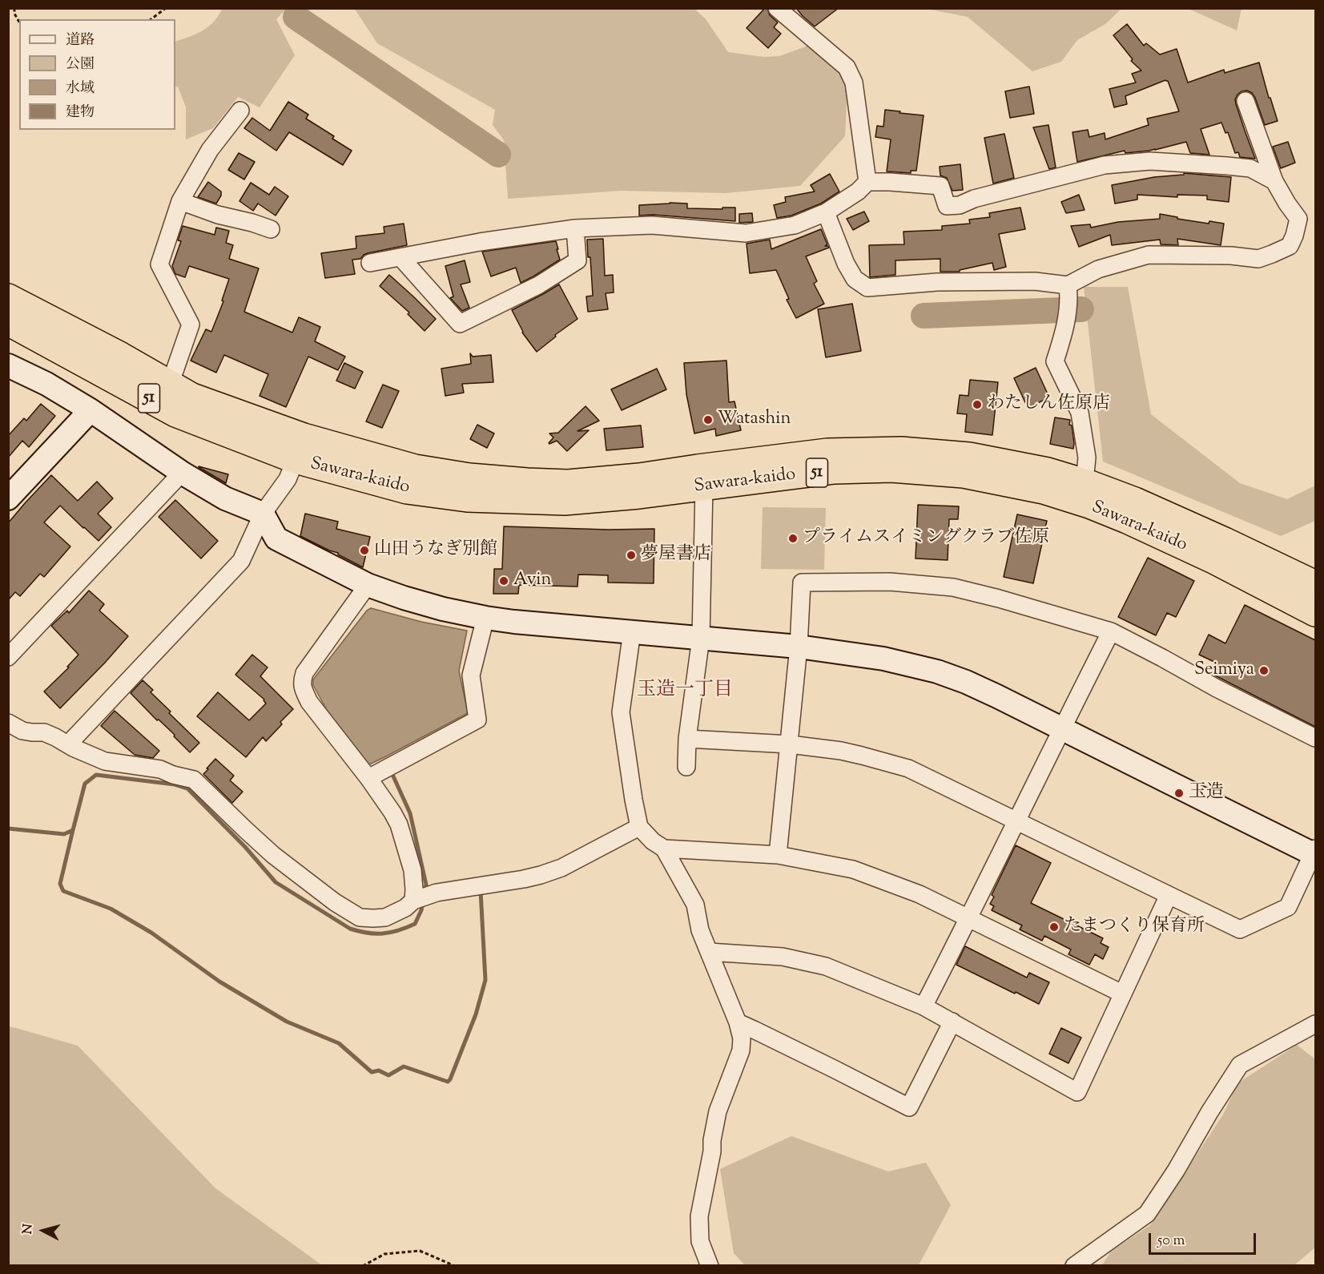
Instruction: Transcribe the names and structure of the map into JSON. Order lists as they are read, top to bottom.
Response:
{
  "streets": {
    "highway": ["51", "Sawara-kaido"]
  },
  "crossings": [
    ["51", "Sawara-kaido"]
  ],
  "districts": ["玉造一丁目"],
  "places": [
    "わたしん佐原店",
    "Watashin",
    "プライムスイミングクラブ佐原",
    "山田うなぎ別館",
    "夢屋書店",
    "Avin",
    "Seimiya",
    "玉造",
    "たまつくり保育所"
  ],
  "legend": [
    "道路",
    "公園",
    "水域",
    "建物"
  ],
  "scale_bar": "50 m",
  "north": "left"
}
